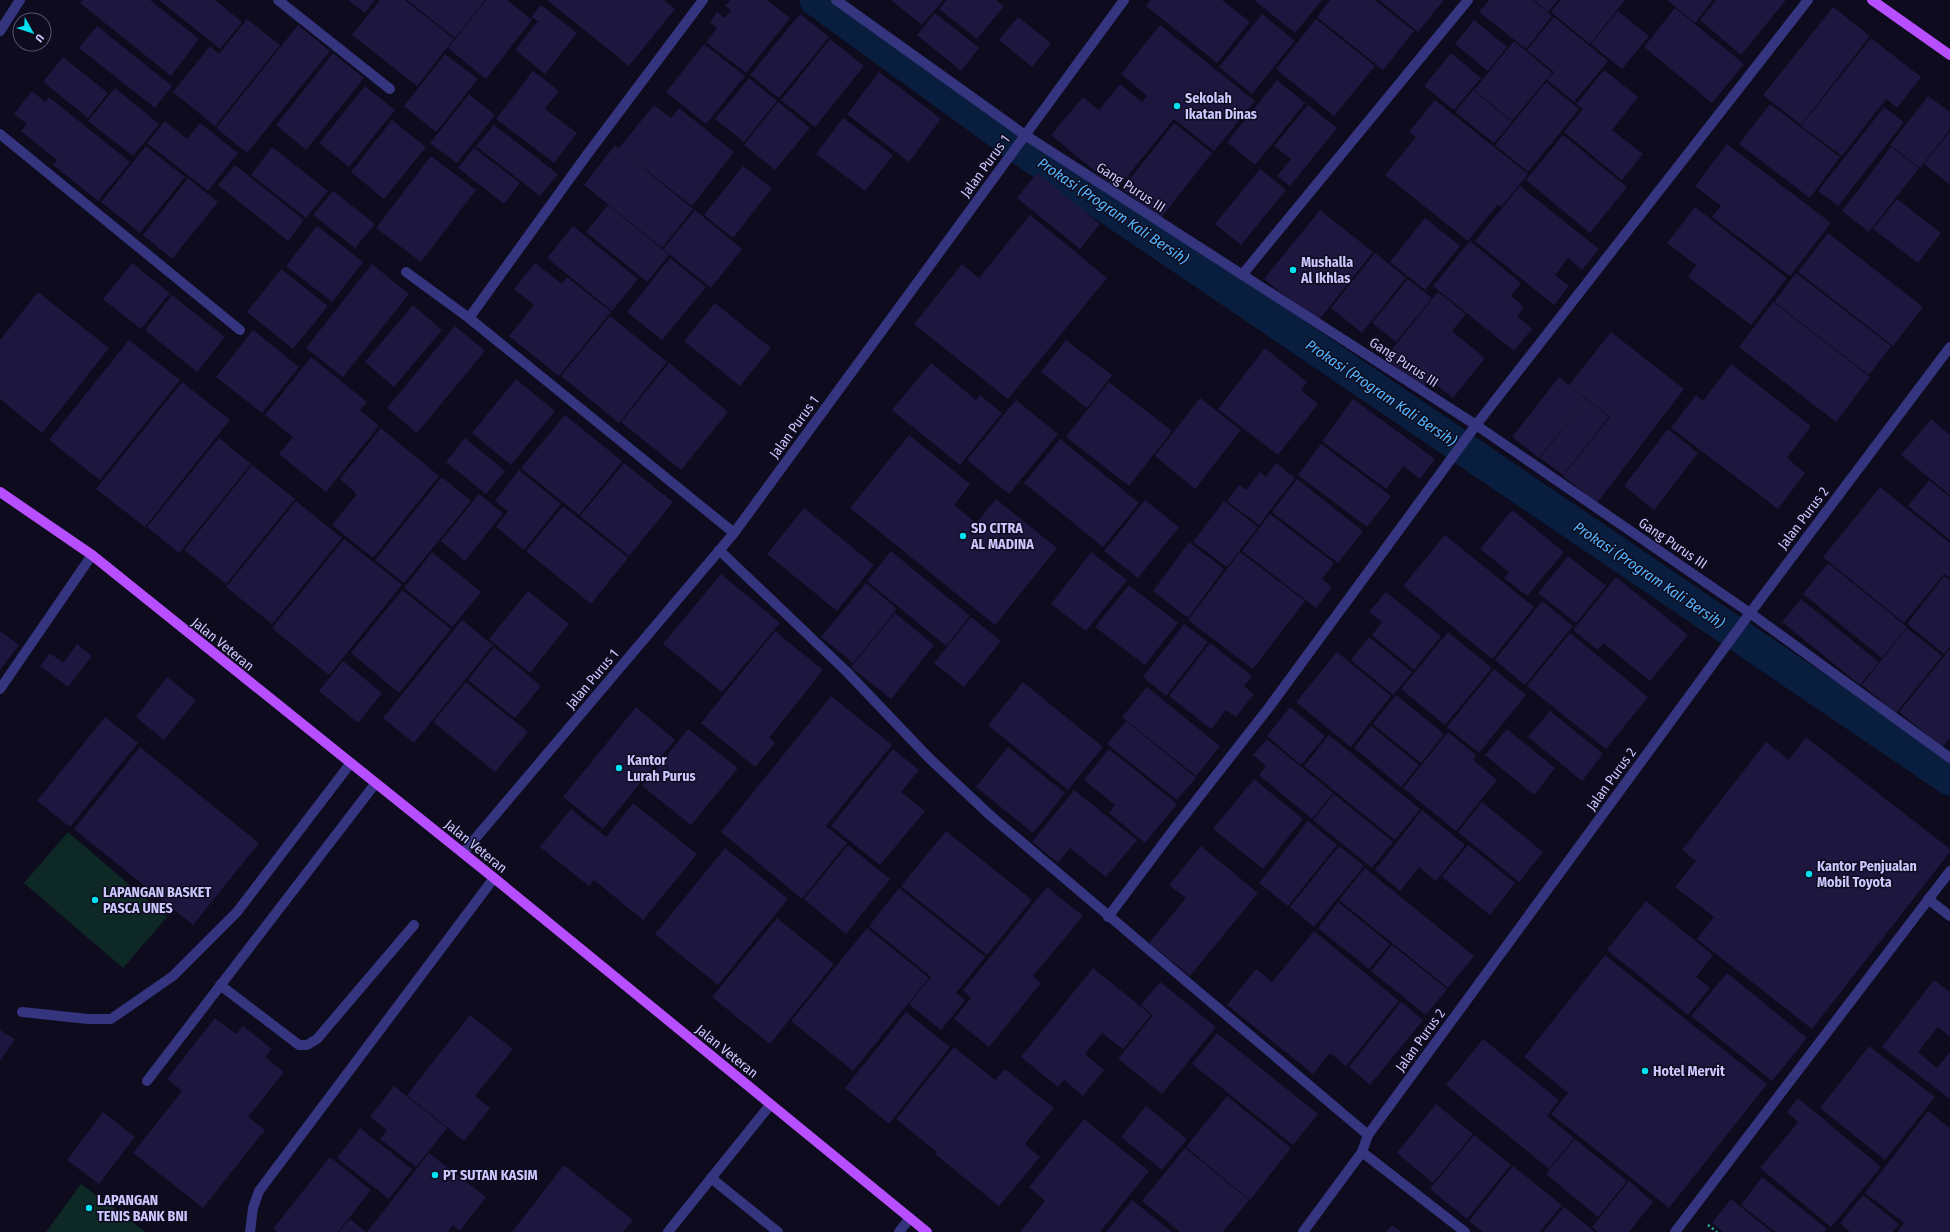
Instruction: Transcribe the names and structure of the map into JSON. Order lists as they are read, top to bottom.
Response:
{
  "streets": {
    "main road": ["Jalan Veteran"],
    "street": ["Jalan Purus 1", "Gang Purus III", "Jalan Purus 2"]
  },
  "crossings": [
    ["Jalan Purus 1", "Gang Purus III"],
    ["Jalan Purus 1", "Jalan Veteran"],
    ["Gang Purus III", "Jalan Purus 2"]
  ],
  "water": ["Prokasi (Program Kali Bersih)"],
  "places": [
    "Sekolah Ikatan Dinas",
    "Mushalla Al Ikhlas",
    "SD CITRA AL MADINA",
    "Kantor Lurah Purus",
    "Kantor Penjualan Mobil Toyota",
    "LAPANGAN BASKET PASCA UNES",
    "Hotel Mervit",
    "PT SUTAN KASIM",
    "LAPANGAN TENIS BANK BNI"
  ],
  "north": "bottom right"
}
